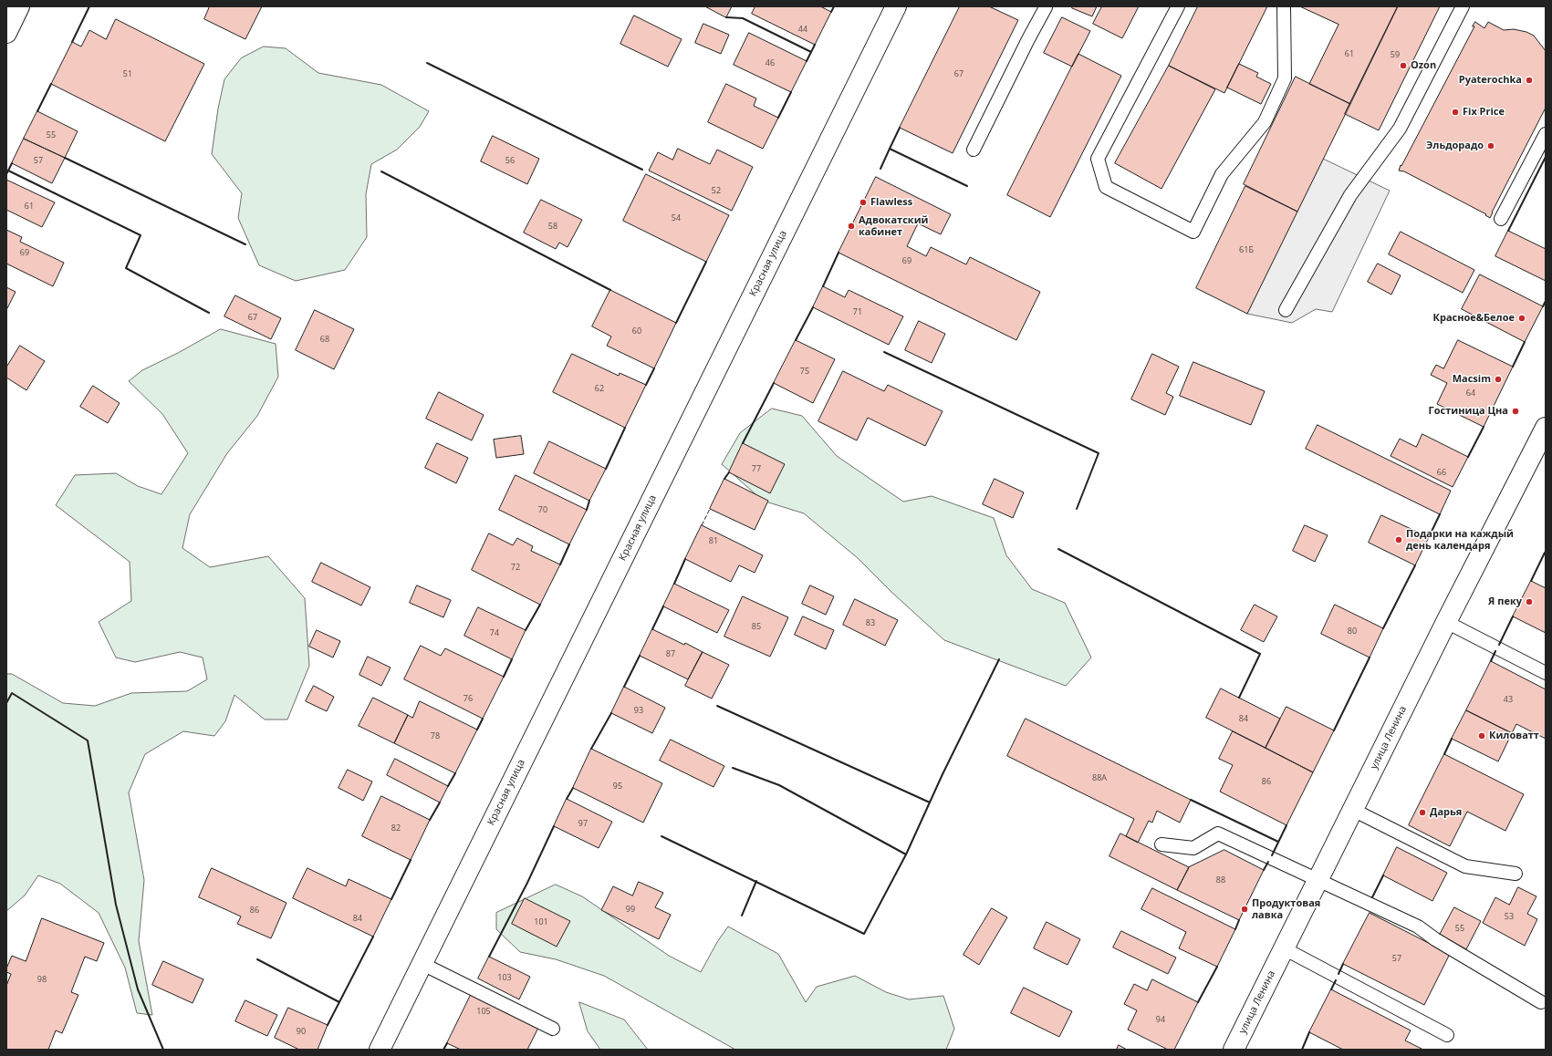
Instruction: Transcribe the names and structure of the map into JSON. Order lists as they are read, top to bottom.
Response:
{
  "streets": {
    "street": ["Красная улица", "улица Ленина"]
  },
  "places": [
    "Ozon",
    "Pyaterochka",
    "Fix Price",
    "Эльдорадо",
    "Flawless",
    "Адвокатский кабинет",
    "Красное&Белое",
    "Maсsim",
    "Гостиница Цна",
    "Подарки на каждый день календаря",
    "Я пеку",
    "Киловатт",
    "Дарья",
    "Продуктовая лавка"
  ],
  "house_numbers": [
    "44",
    "61",
    "59",
    "46",
    "51",
    "67",
    "55",
    "57",
    "56",
    "52",
    "61",
    "54",
    "58",
    "61Б",
    "69",
    "69",
    "71",
    "67",
    "60",
    "68",
    "75",
    "62",
    "64",
    "77",
    "66",
    "70",
    "81",
    "72",
    "83",
    "85",
    "80",
    "74",
    "87",
    "76",
    "43",
    "93",
    "84",
    "78",
    "88А",
    "86",
    "95",
    "97",
    "82",
    "88",
    "99",
    "86",
    "53",
    "84",
    "101",
    "55",
    "57",
    "103",
    "98",
    "105",
    "94",
    "90"
  ]
}
